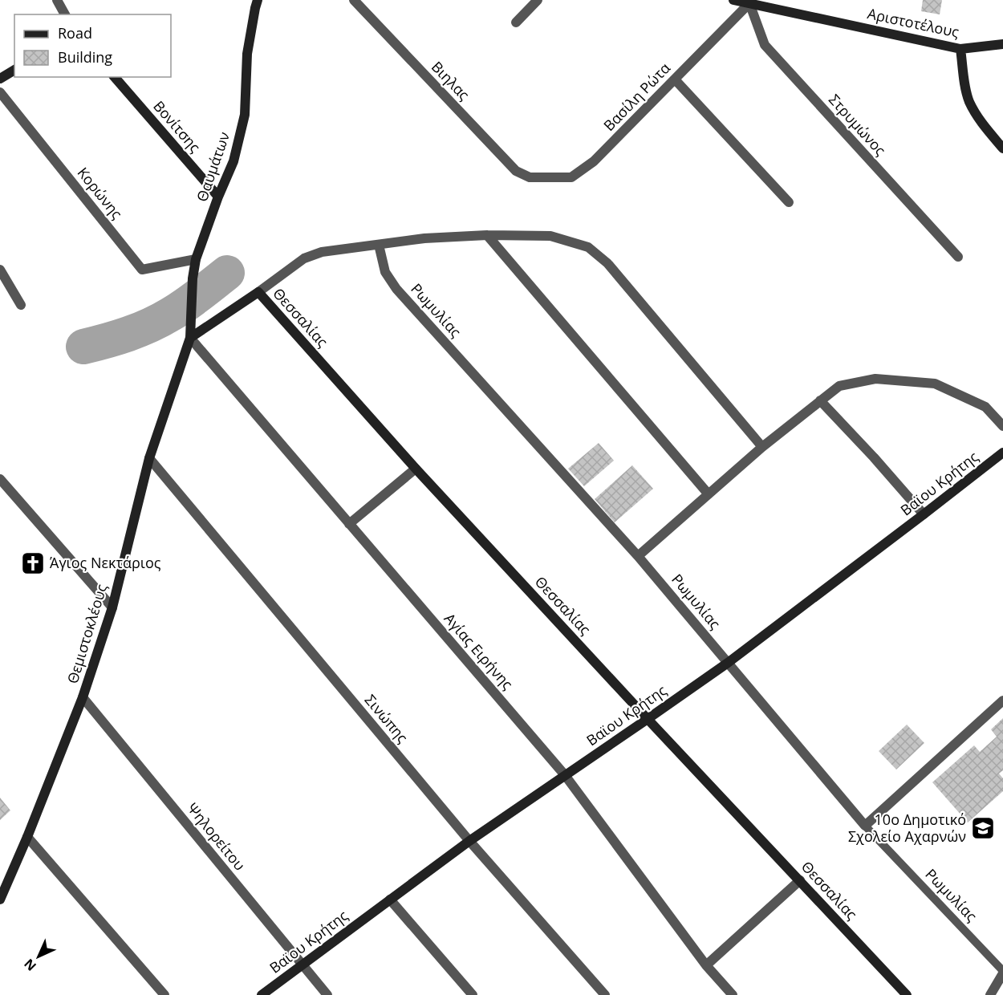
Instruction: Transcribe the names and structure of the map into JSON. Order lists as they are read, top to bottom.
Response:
{
  "streets": {
    "street": [
      "Αριστοτέλους",
      "Βιηλας",
      "Βασίλη Ρώτα",
      "Στρυμώνος",
      "Βονίτσης",
      "Θαυμάτων",
      "Κορώνης",
      "Ρωμυλίας",
      "Θεσσαλίας",
      "Βαϊου Κρήτης",
      "Θεμιστοκλέους",
      "Αγίας Ειρήνης",
      "Σινώπης",
      "Ψηλορείτου"
    ]
  },
  "crossings": [
    ["Αριστοτέλους", "Βασίλη Ρώτα"],
    ["Αριστοτέλους", "Στρυμώνος"],
    ["Βιηλας", "Βασίλη Ρώτα"],
    ["Βασίλη Ρώτα", "Στρυμώνος"],
    ["Βονίτσης", "Θαυμάτων"],
    ["Θαυμάτων", "Κορώνης"],
    ["Θαυμάτων", "Θεμιστοκλέους"],
    ["Ρωμυλίας", "Βαϊου Κρήτης"],
    ["Θεσσαλίας", "Βαϊου Κρήτης"],
    ["Θεσσαλίας", "Θεμιστοκλέους"],
    ["Θεσσαλίας", "Αγίας Ειρήνης"],
    ["Βαϊου Κρήτης", "Αγίας Ειρήνης"],
    ["Βαϊου Κρήτης", "Σινώπης"],
    ["Βαϊου Κρήτης", "Ψηλορείτου"],
    ["Θεμιστοκλέους", "Αγίας Ειρήνης"],
    ["Θεμιστοκλέους", "Σινώπης"],
    ["Θεμιστοκλέους", "Ψηλορείτου"]
  ],
  "places": {
    "church": ["Άγιος Νεκτάριος"],
    "school or university": ["10ο Δημοτικό Σχολείο Αχαρνών"]
  },
  "legend": ["Road", "Building"],
  "north": "bottom left"
}
